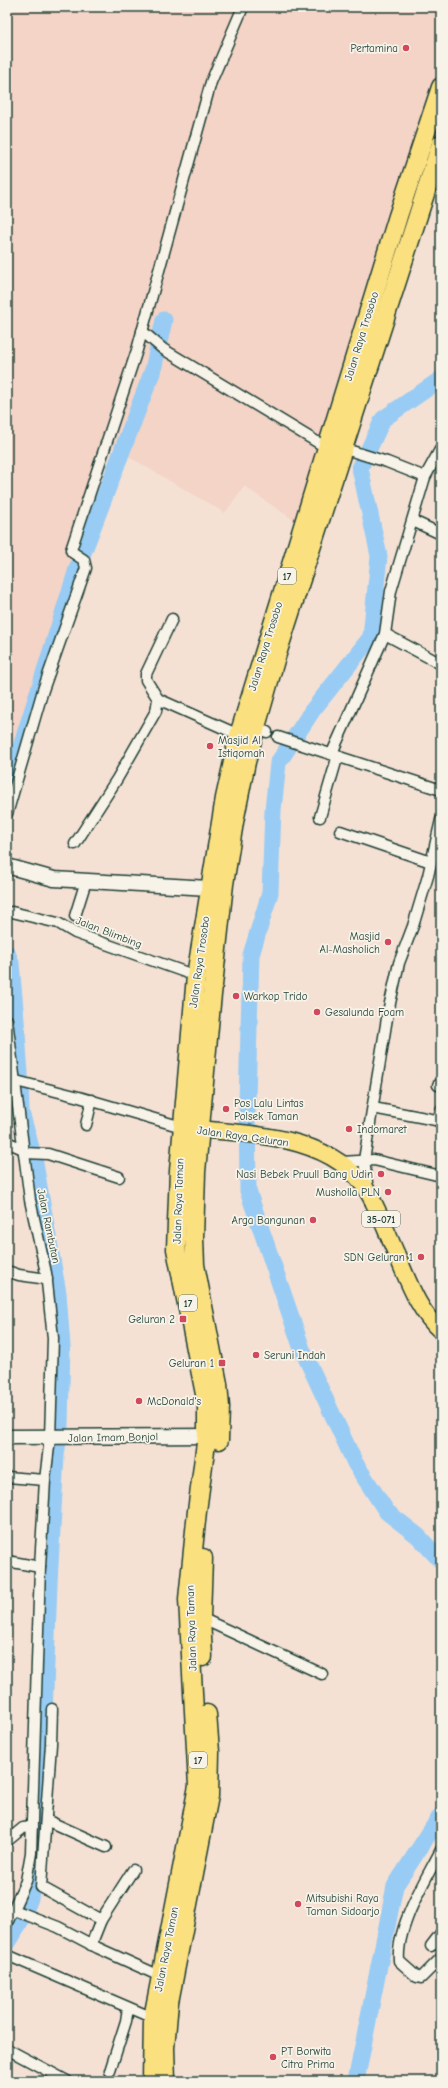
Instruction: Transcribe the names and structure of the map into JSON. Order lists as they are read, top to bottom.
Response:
{
  "streets": {
    "highway": ["Jalan Raya Trosobo", "17", "Jalan Raya Taman"],
    "main road": ["Jalan Raya Geluran", "35-071"],
    "street": ["Jalan Blimbing", "Jalan Rambutan", "Jalan Imam Bonjol"]
  },
  "crossings": [
    ["Jalan Raya Trosobo", "Jalan Blimbing"],
    ["Jalan Raya Trosobo", "Jalan Raya Geluran"],
    ["Jalan Raya Trosobo", "Jalan Raya Taman"],
    ["Jalan Raya Geluran", "Jalan Raya Taman"],
    ["Jalan Raya Taman", "Jalan Imam Bonjol"],
    ["Jalan Rambutan", "Jalan Imam Bonjol"]
  ],
  "places": {
    "other": [
      "Pertamina",
      "Masjid Al Istiqomah",
      "Masjid Al-Masholich",
      "Warkop Trido",
      "Gesalunda Foam",
      "Pos Lalu Lintas Polsek Taman",
      "Indomaret",
      "Nasi Bebek Pruull Bang Udin",
      "Musholla PLN",
      "Arga Bangunan",
      "SDN Geluran 1",
      "Seruni Indah",
      "McDonald's",
      "Mitsubishi Raya Taman Sidoarjo",
      "PT Borwita Citra Prima"
    ],
    "transit": ["Geluran 2", "Geluran 1"]
  }
}
